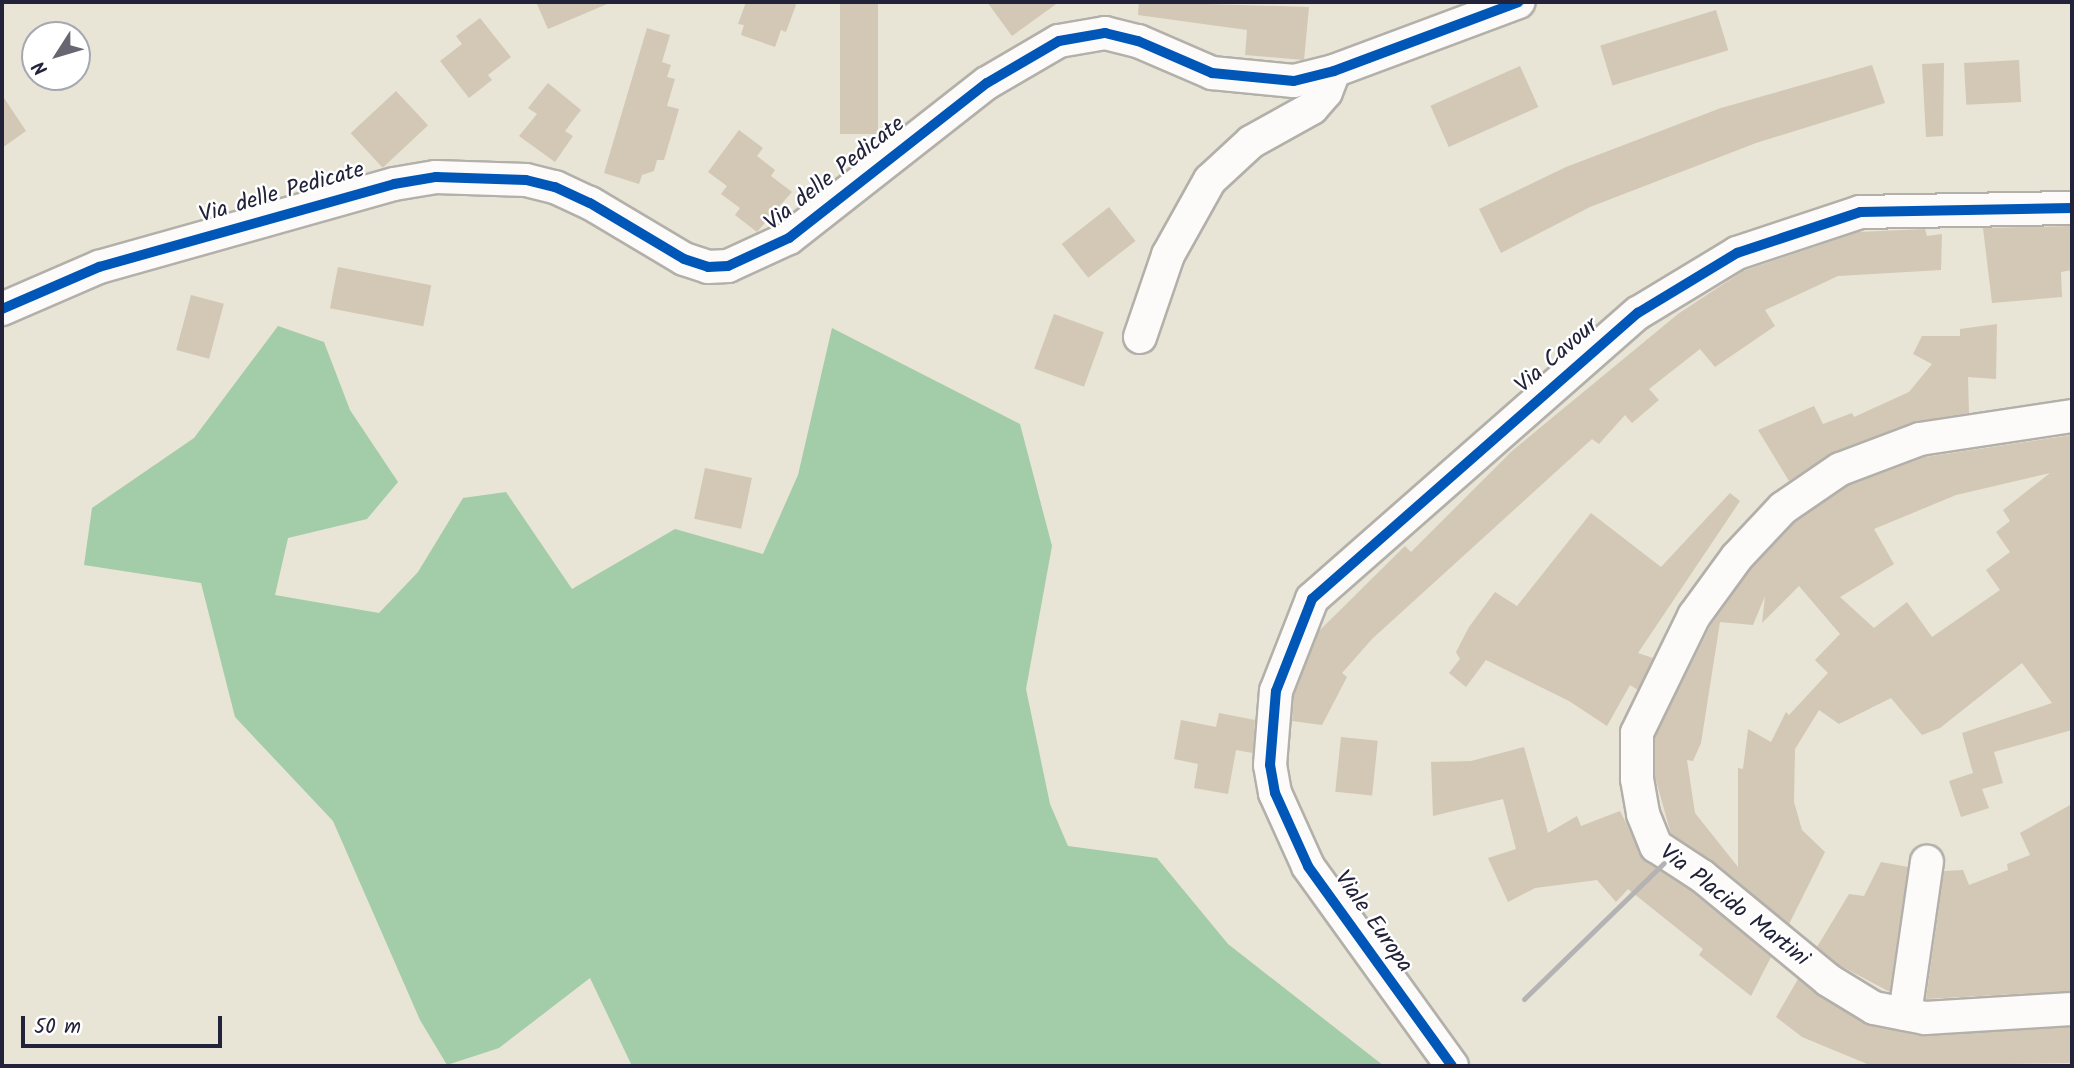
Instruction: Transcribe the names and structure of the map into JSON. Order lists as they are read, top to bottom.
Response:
{
  "streets": {
    "street": [
      "Via delle Pedicate",
      "Via Cavour",
      "Via Placido Martini",
      "Viale Europa"
    ]
  },
  "crossings": [
    ["Via Cavour", "Viale Europa"]
  ],
  "scale_bar": "50 m",
  "north": "bottom left"
}
